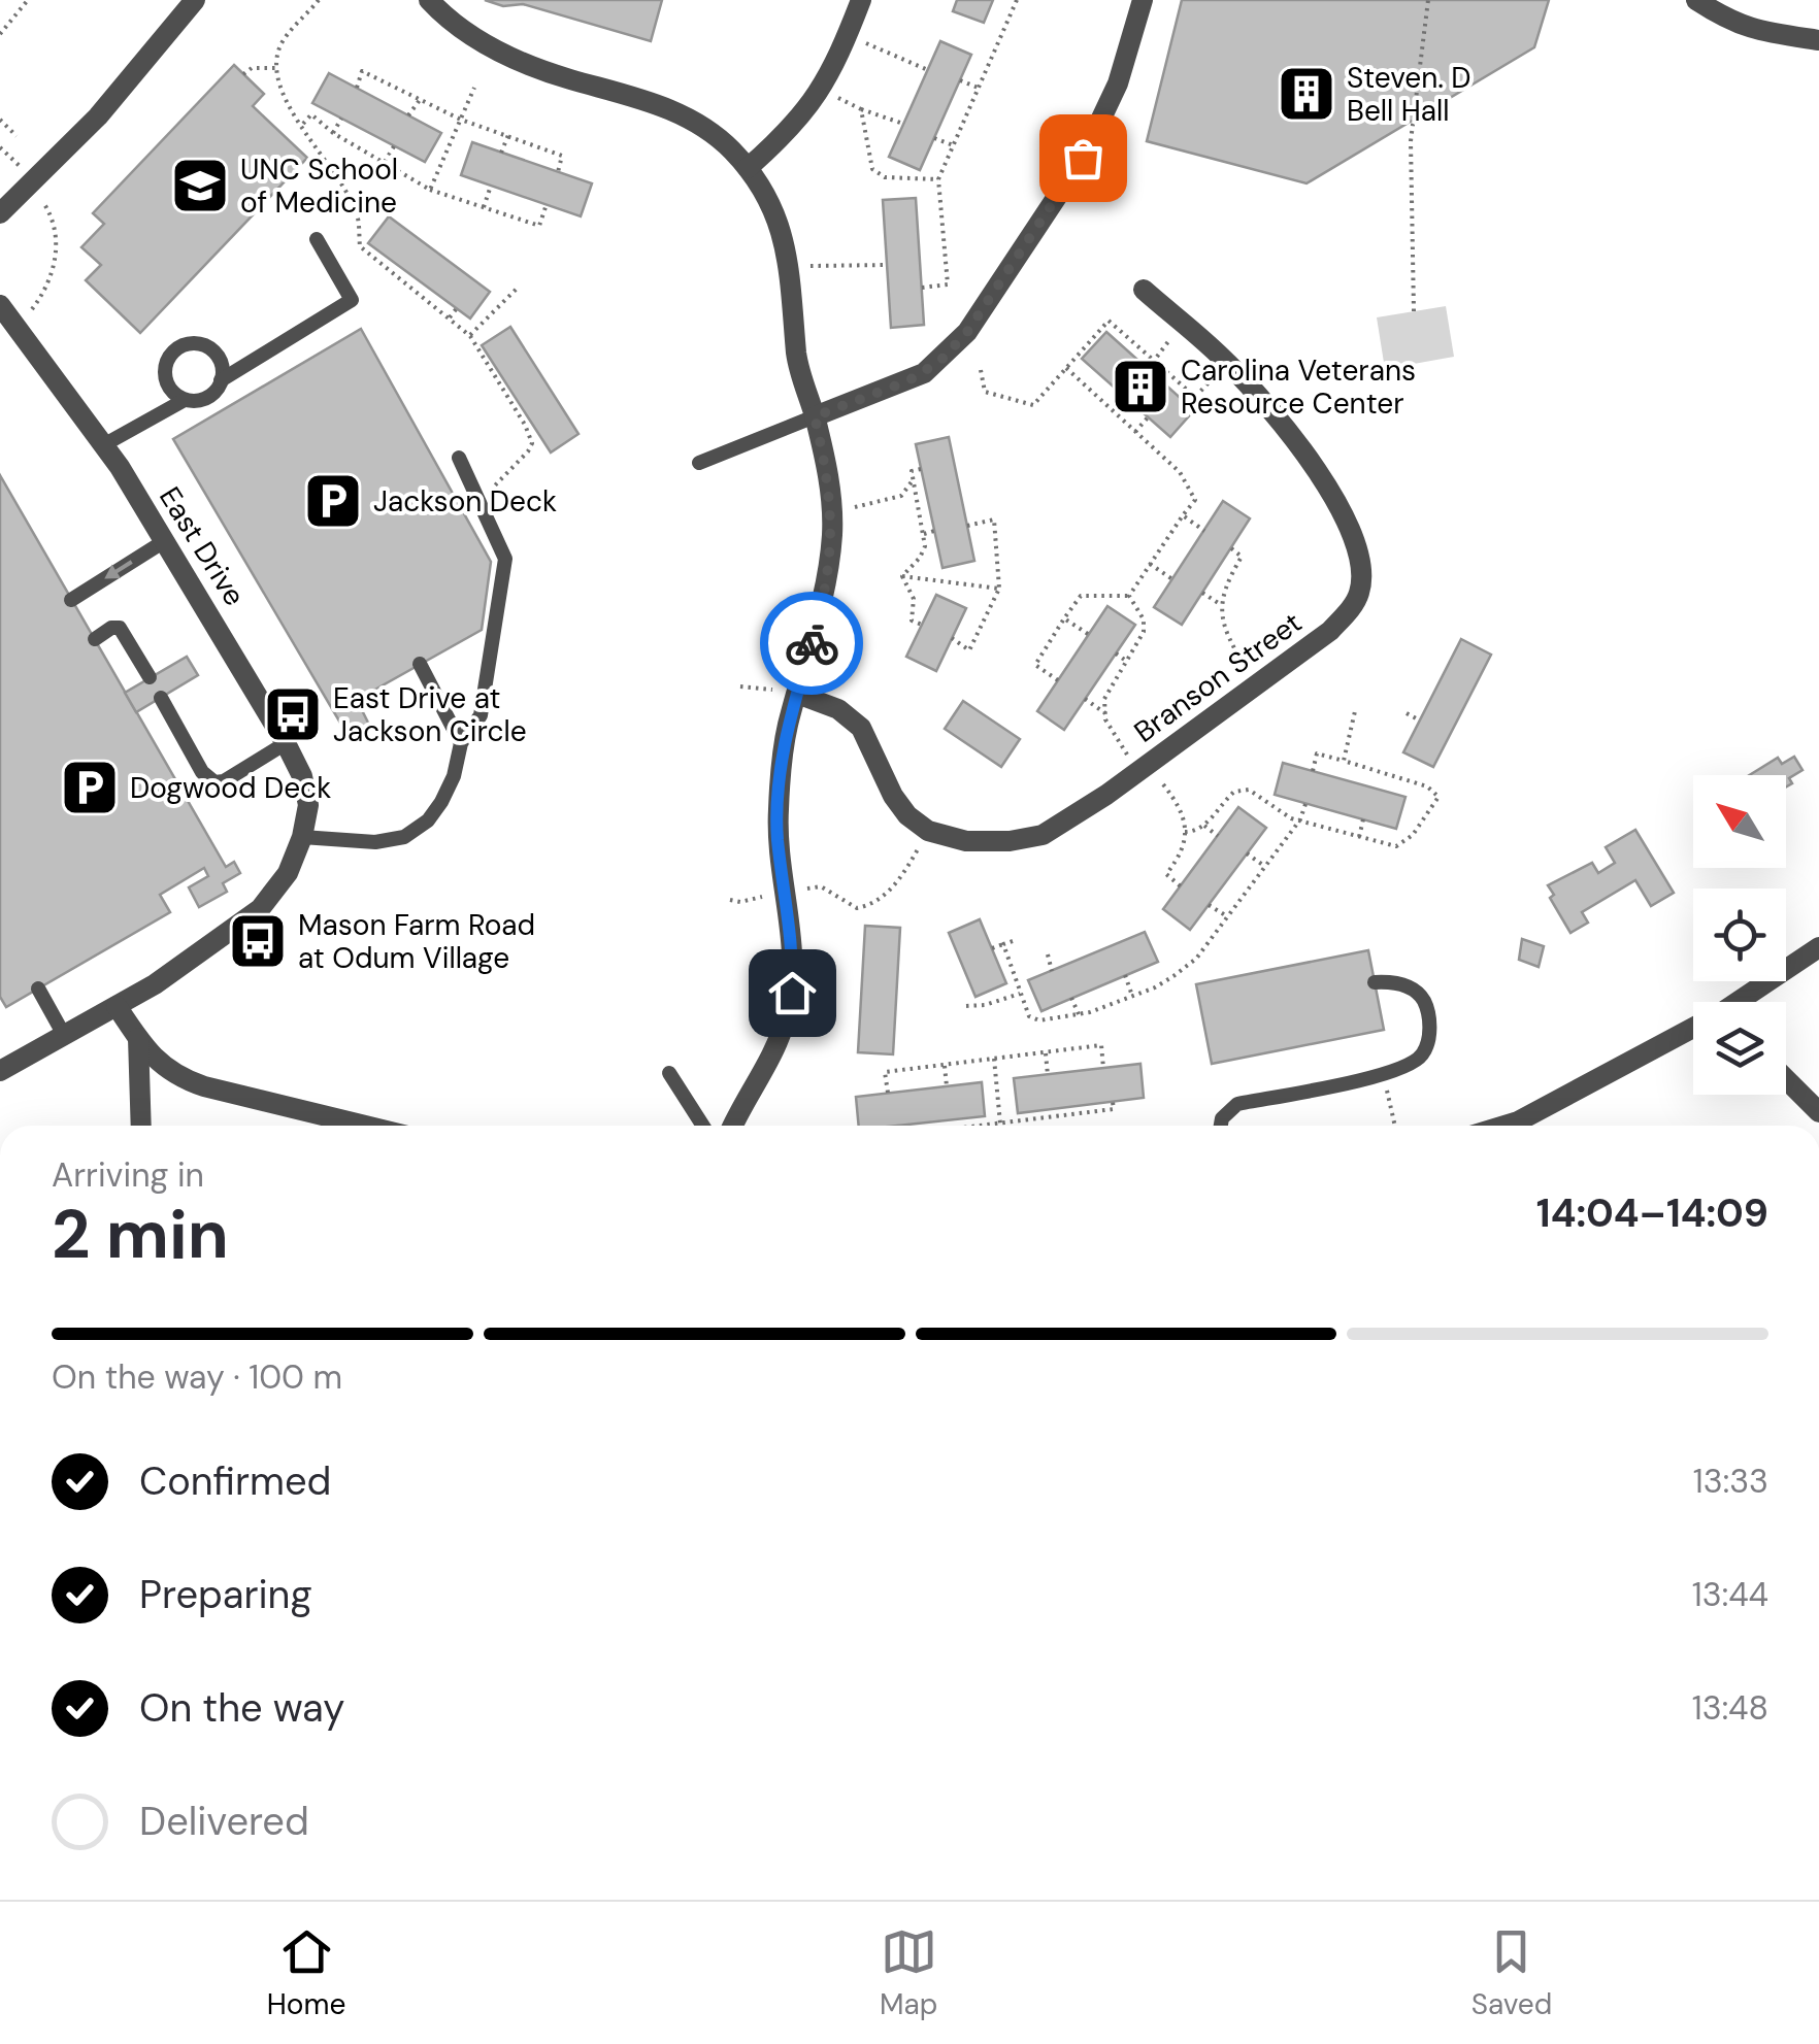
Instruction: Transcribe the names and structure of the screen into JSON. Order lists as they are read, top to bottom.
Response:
{
  "streets": {
    "street": ["East Drive", "Branson Street"]
  },
  "places": {
    "building": ["Steven. D Bell Hall", "Carolina Veterans Resource Center"],
    "school or university": ["UNC School of Medicine"],
    "parking": ["Jackson Deck", "Dogwood Deck"],
    "bus stop": ["East Drive at Jackson Circle", "Mason Farm Road at Odum Village"]
  },
  "north": "top left",
  "page": {
    "heading": ["2 min", "Arriving in", "14:04–14:09"],
    "bar": "On the way · 100 m",
    "list": [
      ["Confirmed", "13:33"],
      ["Preparing", "13:44"],
      ["On the way", "13:48"],
      "Delivered"
    ],
    "tabs": ["Home", "Map", "Saved"]
  }
}
